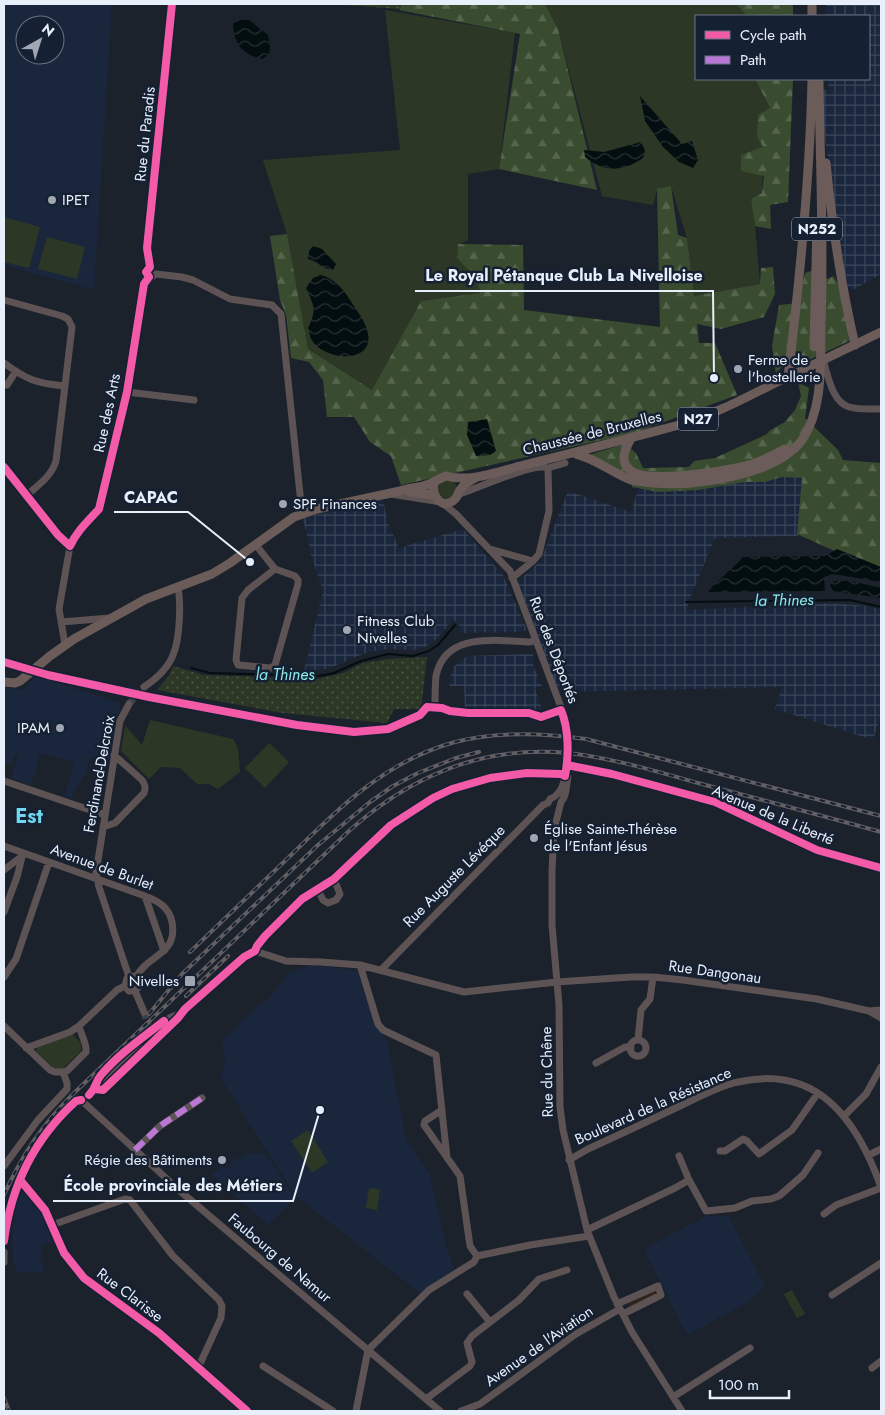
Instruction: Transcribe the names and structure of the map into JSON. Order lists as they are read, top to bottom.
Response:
{
  "streets": {
    "main road": ["N252", "N27", "Chaussée de Bruxelles"],
    "street": [
      "Rue du Paradis",
      "Rue des Arts",
      "Rue des Déportés",
      "Ferdinand-Delcroix",
      "Avenue de la Liberté",
      "Avenue de Burlet",
      "Rue Auguste Lévéque",
      "Rue Dangonau",
      "Rue du Chêne",
      "Boulevard de la Résistance",
      "Faubourg de Namur",
      "Rue Clarisse",
      "Avenue de l'Aviation"
    ]
  },
  "crossings": [
    ["Rue du Paradis", "Rue des Arts"],
    ["Rue des Arts", "N27"],
    ["N27", "Chaussée de Bruxelles"],
    ["N27", "Rue des Déportés"],
    ["Chaussée de Bruxelles", "Rue des Déportés"],
    ["Ferdinand-Delcroix", "Avenue de Burlet"],
    ["Rue Auguste Lévéque", "Rue Dangonau"],
    ["Rue Auguste Lévéque", "Rue du Chêne"],
    ["Rue Dangonau", "Rue du Chêne"],
    ["Rue du Chêne", "Boulevard de la Résistance"],
    ["Boulevard de la Résistance", "Avenue de l'Aviation"]
  ],
  "districts": ["Est"],
  "water": ["la Thines"],
  "places": {
    "other": [
      "IPET",
      "Ferme de l'hostellerie",
      "Le Royal Pétanque Club La Nivelloise",
      "SPF Finances",
      "CAPAC",
      "Fitness Club Nivelles",
      "IPAM",
      "Église Sainte-Thérèse de l'Enfant Jésus",
      "École provinciale des Métiers",
      "Régie des Bâtiments"
    ],
    "transit": ["Nivelles"]
  },
  "legend": ["Cycle path", "Path"],
  "scale_bar": "100 m",
  "north": "top right"
}
